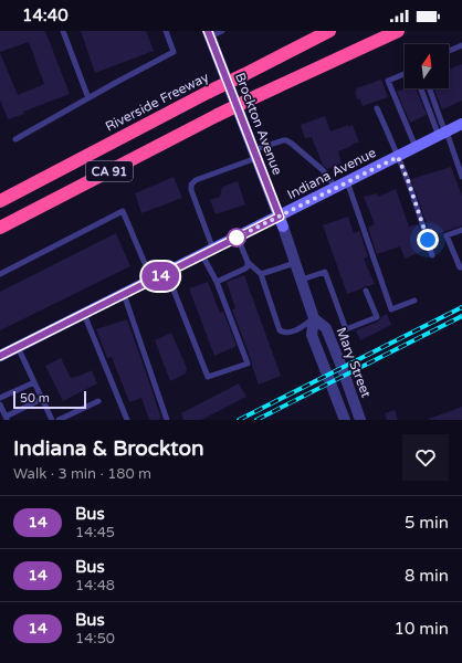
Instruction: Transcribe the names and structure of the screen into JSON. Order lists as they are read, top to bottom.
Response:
{
  "streets": {
    "highway": ["Riverside Freeway", "CA 91"],
    "main road": ["Brockton Avenue", "Indiana Avenue"],
    "street": ["Mary Street"]
  },
  "crossings": [
    ["Brockton Avenue", "Indiana Avenue"],
    ["Brockton Avenue", "Mary Street"],
    ["Indiana Avenue", "Mary Street"]
  ],
  "lines": ["bus line 14"],
  "scale_bar": "50 m",
  "north": "top",
  "page": {
    "status": "14:40",
    "on_map": "14",
    "scale": "50 m",
    "heading": ["Indiana & Brockton", "Walk · 3 min · 180 m"],
    "list": [
      {
        "mark": "14",
        "name": "Bus",
        "note": "14:45",
        "value": "5 min"
      },
      {
        "mark": "14",
        "name": "Bus",
        "note": "14:48",
        "value": "8 min"
      },
      {
        "mark": "14",
        "name": "Bus",
        "note": "14:50",
        "value": "10 min"
      }
    ]
  }
}
